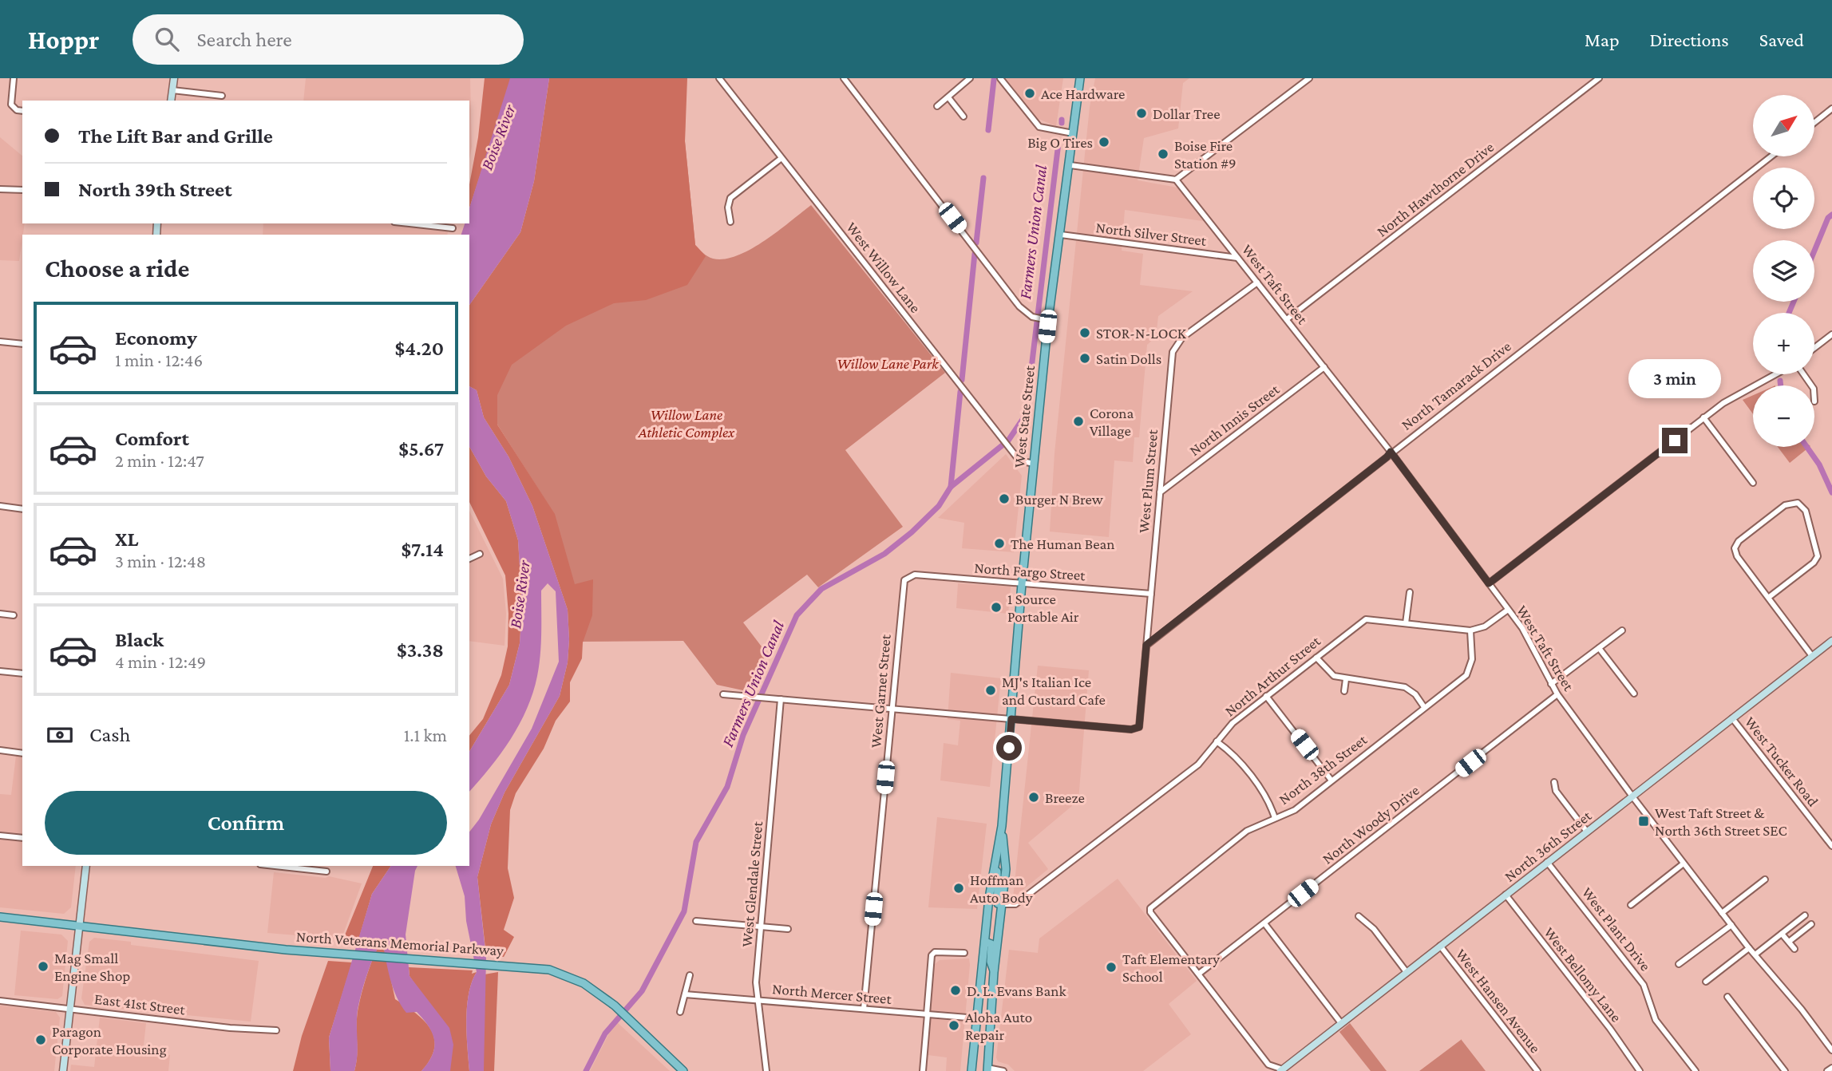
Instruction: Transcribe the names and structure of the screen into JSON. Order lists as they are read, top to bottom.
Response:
{
  "streets": {
    "main road": ["West State Street", "North Veterans Memorial Parkway"],
    "street": [
      "North Hawthorne Drive",
      "North Silver Street",
      "West Willow Lane",
      "West Taft Street",
      "North Tamarack Drive",
      "North Innis Street",
      "West Plum Street",
      "North Fargo Street",
      "North Arthur Street",
      "West Garnet Street",
      "West Tucker Road",
      "North 38th Street",
      "North Woody Drive",
      "North 36th Street",
      "West Glendale Street",
      "West Plant Drive",
      "West Bellomy Lane",
      "North Mercer Street",
      "West Hansen Avenue",
      "East 41st Street"
    ]
  },
  "crossings": [
    ["North Hawthorne Drive", "West Taft Street"],
    ["North Silver Street", "West Taft Street"],
    ["North Silver Street", "West State Street"],
    ["West Willow Lane", "West State Street"],
    ["West Taft Street", "North Tamarack Drive"],
    ["West Taft Street", "North Innis Street"],
    ["West Taft Street", "West Plum Street"],
    ["West Taft Street", "North Woody Drive"],
    ["West Taft Street", "North 36th Street"],
    ["North Tamarack Drive", "West Plum Street"],
    ["West State Street", "West Plum Street"],
    ["West State Street", "North Fargo Street"],
    ["West State Street", "North Arthur Street"],
    ["West State Street", "North Mercer Street"],
    ["North Innis Street", "West Plum Street"],
    ["West Plum Street", "North Fargo Street"],
    ["North Fargo Street", "West Garnet Street"],
    ["North Arthur Street", "North 38th Street"],
    ["West Garnet Street", "North Mercer Street"],
    ["West Tucker Road", "North 36th Street"],
    ["North 38th Street", "North Woody Drive"],
    ["North 36th Street", "West Plant Drive"],
    ["North 36th Street", "West Bellomy Lane"],
    ["North 36th Street", "West Hansen Avenue"],
    ["West Glendale Street", "North Mercer Street"]
  ],
  "water": ["Boise River", "Farmers Union Canal"],
  "parks": ["Willow Lane Park", "Willow Lane Athletic Complex"],
  "places": {
    "other": [
      "Ace Hardware",
      "Dollar Tree",
      "Big O Tires",
      "Boise Fire Station #9",
      "STOR-N-LOCK",
      "Satin Dolls",
      "Corona Village",
      "Burger N Brew",
      "The Human Bean",
      "1 Source Portable Air",
      "MJ's Italian Ice and Custard Cafe",
      "Breeze",
      "Hoffman Auto Body",
      "Mag Small Engine Shop",
      "Taft Elementary School",
      "D. L. Evans Bank",
      "Aloha Auto Repair",
      "Paragon Corporate Housing"
    ],
    "transit": ["West Taft Street & North 36th Street SEC"]
  },
  "north": "top right",
  "page": {
    "header": "Hoppr",
    "search": "Search here",
    "nav": ["Map", "Directions", "Saved"],
    "map_buttons": ["+", "−"],
    "banner": ["The Lift Bar and Grille", "North 39th Street"],
    "heading": "Choose a ride",
    "list": [
      {
        "name": "Economy",
        "note": "1 min · 12:46",
        "value": "$4.20"
      },
      {
        "name": "Comfort",
        "note": "2 min · 12:47",
        "value": "$5.67"
      },
      {
        "name": "XL",
        "note": "3 min · 12:48",
        "value": "$7.14"
      },
      {
        "name": "Black",
        "note": "4 min · 12:49",
        "value": "$3.38"
      }
    ],
    "bubble": "3 min",
    "pay": ["Cash", "1.1 km"],
    "buttons": "Confirm"
  }
}
